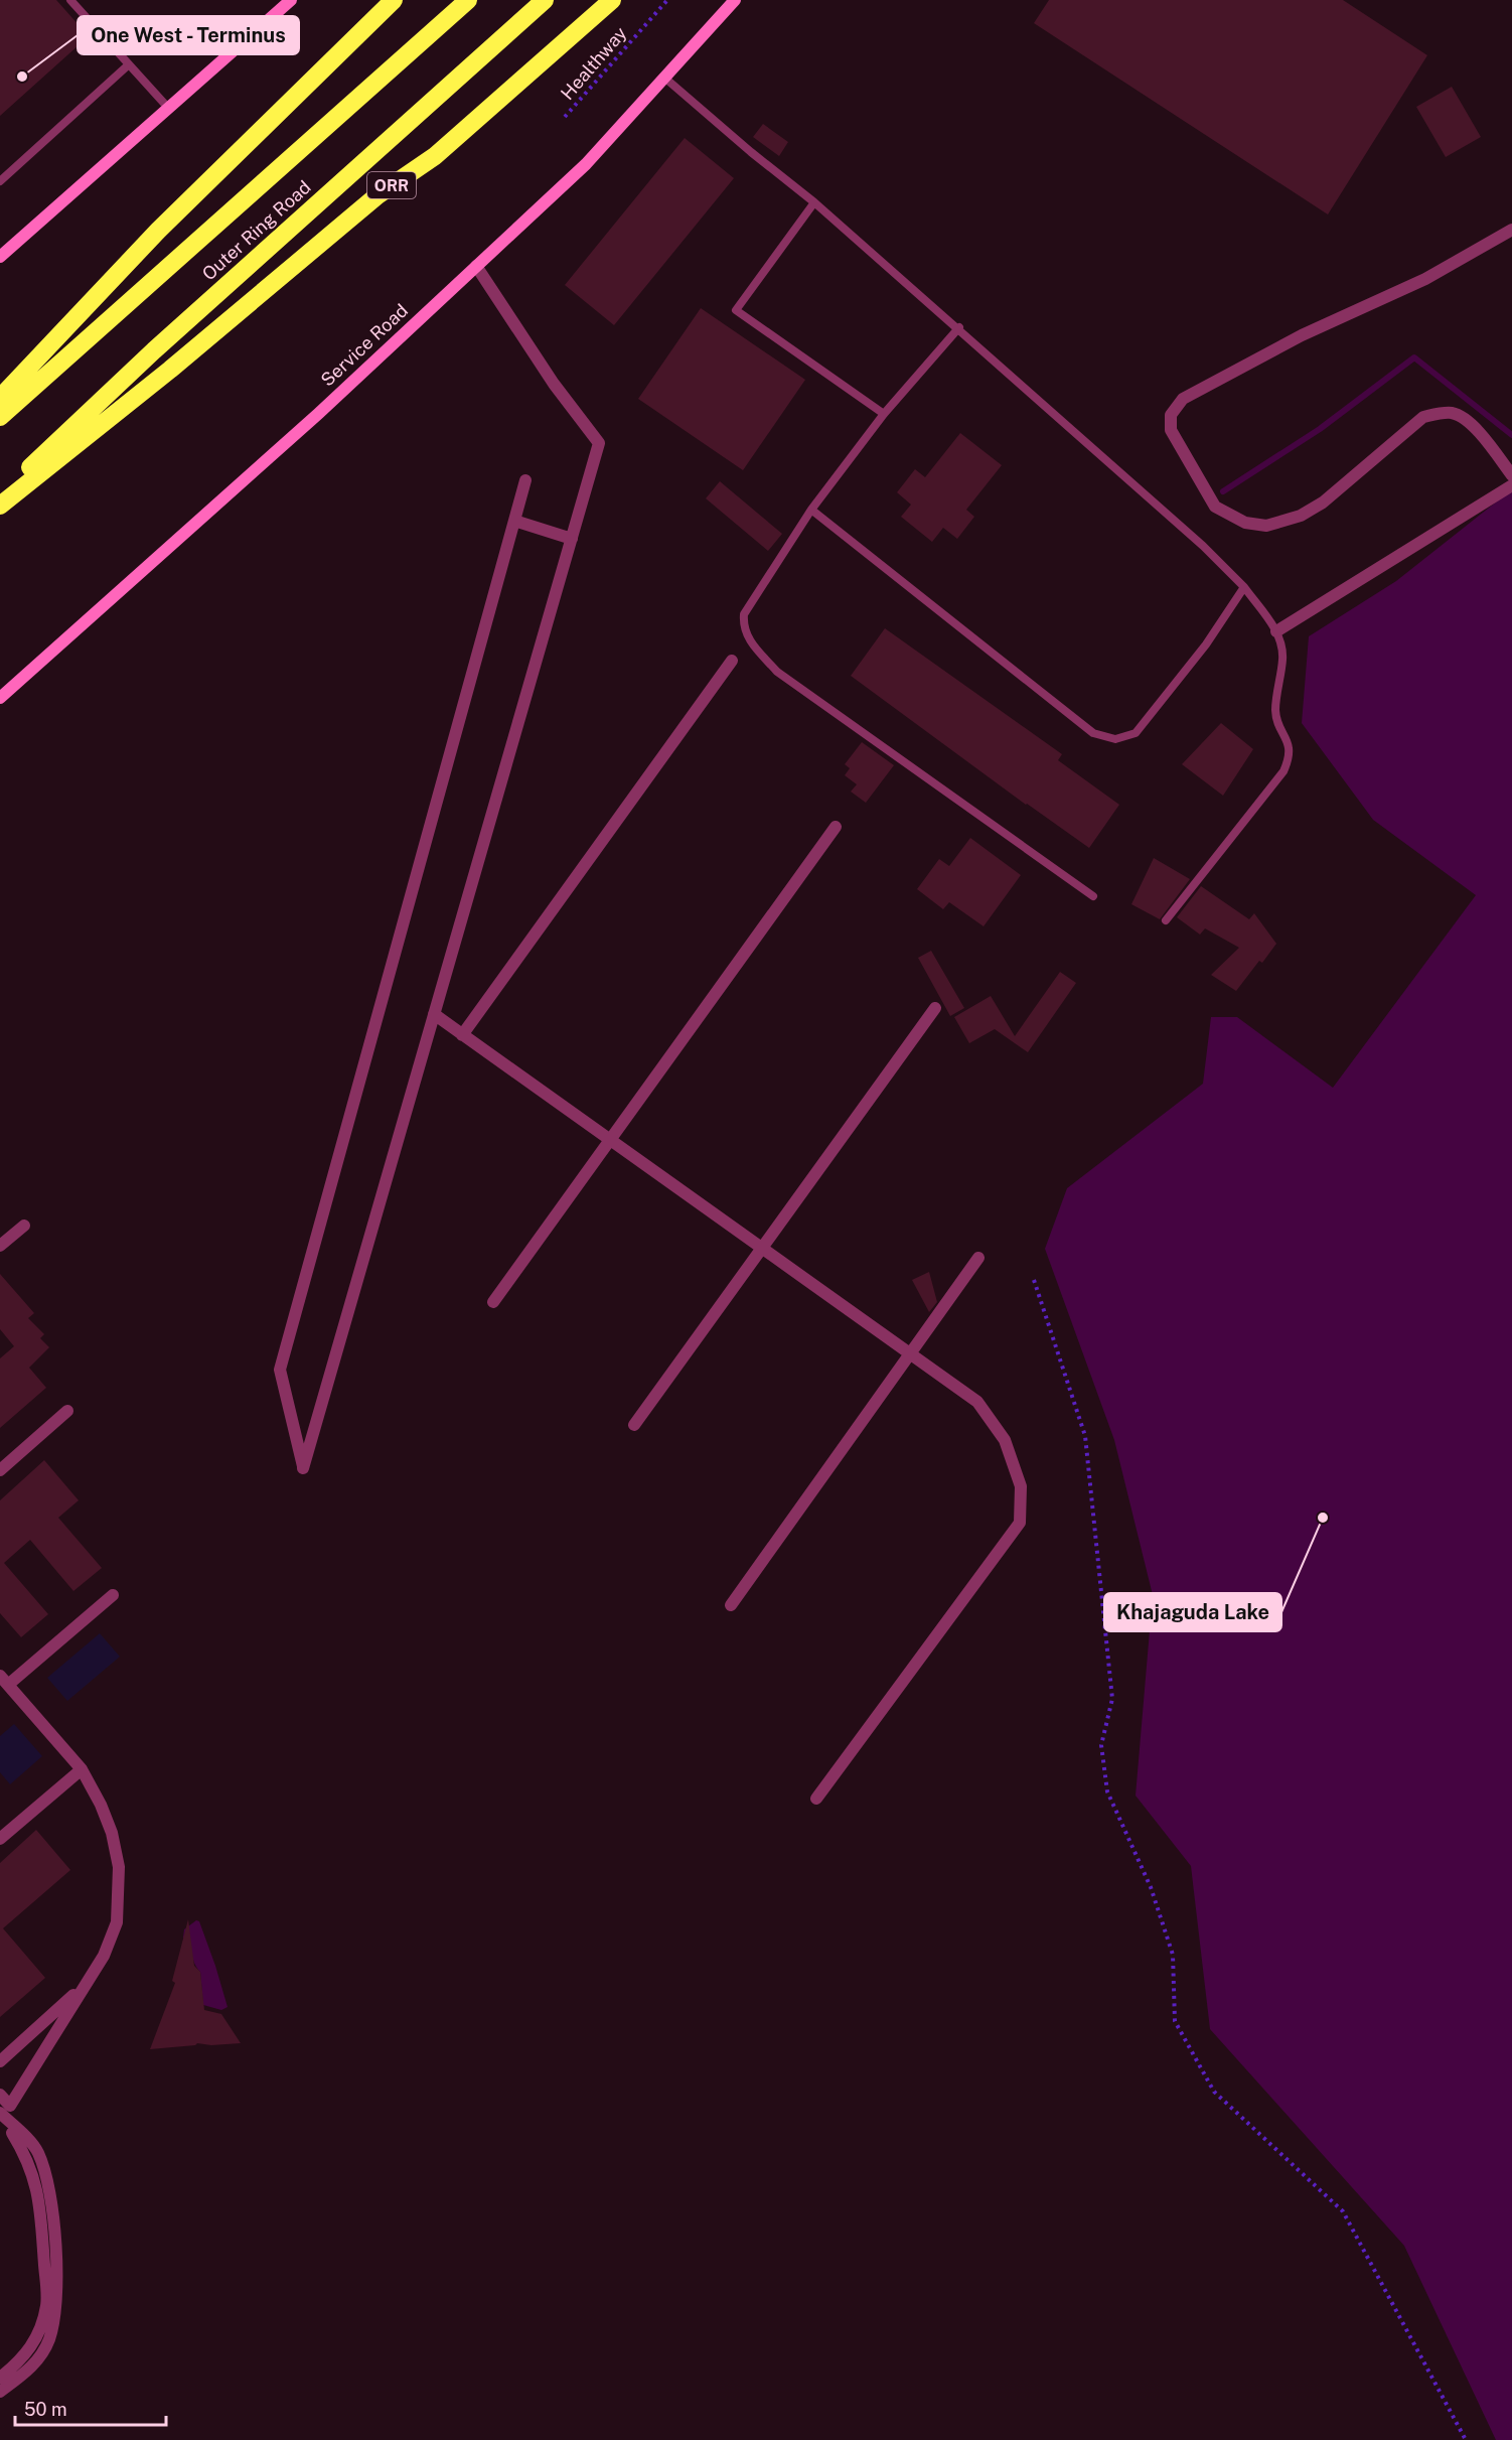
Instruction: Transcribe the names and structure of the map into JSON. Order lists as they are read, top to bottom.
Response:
{
  "streets": {
    "highway": ["ORR", "Outer Ring Road"],
    "main road": ["Service Road"],
    "path": ["Healthway"]
  },
  "places": ["One West - Terminus", "Khajaguda Lake"],
  "scale_bar": "50 m"
}
